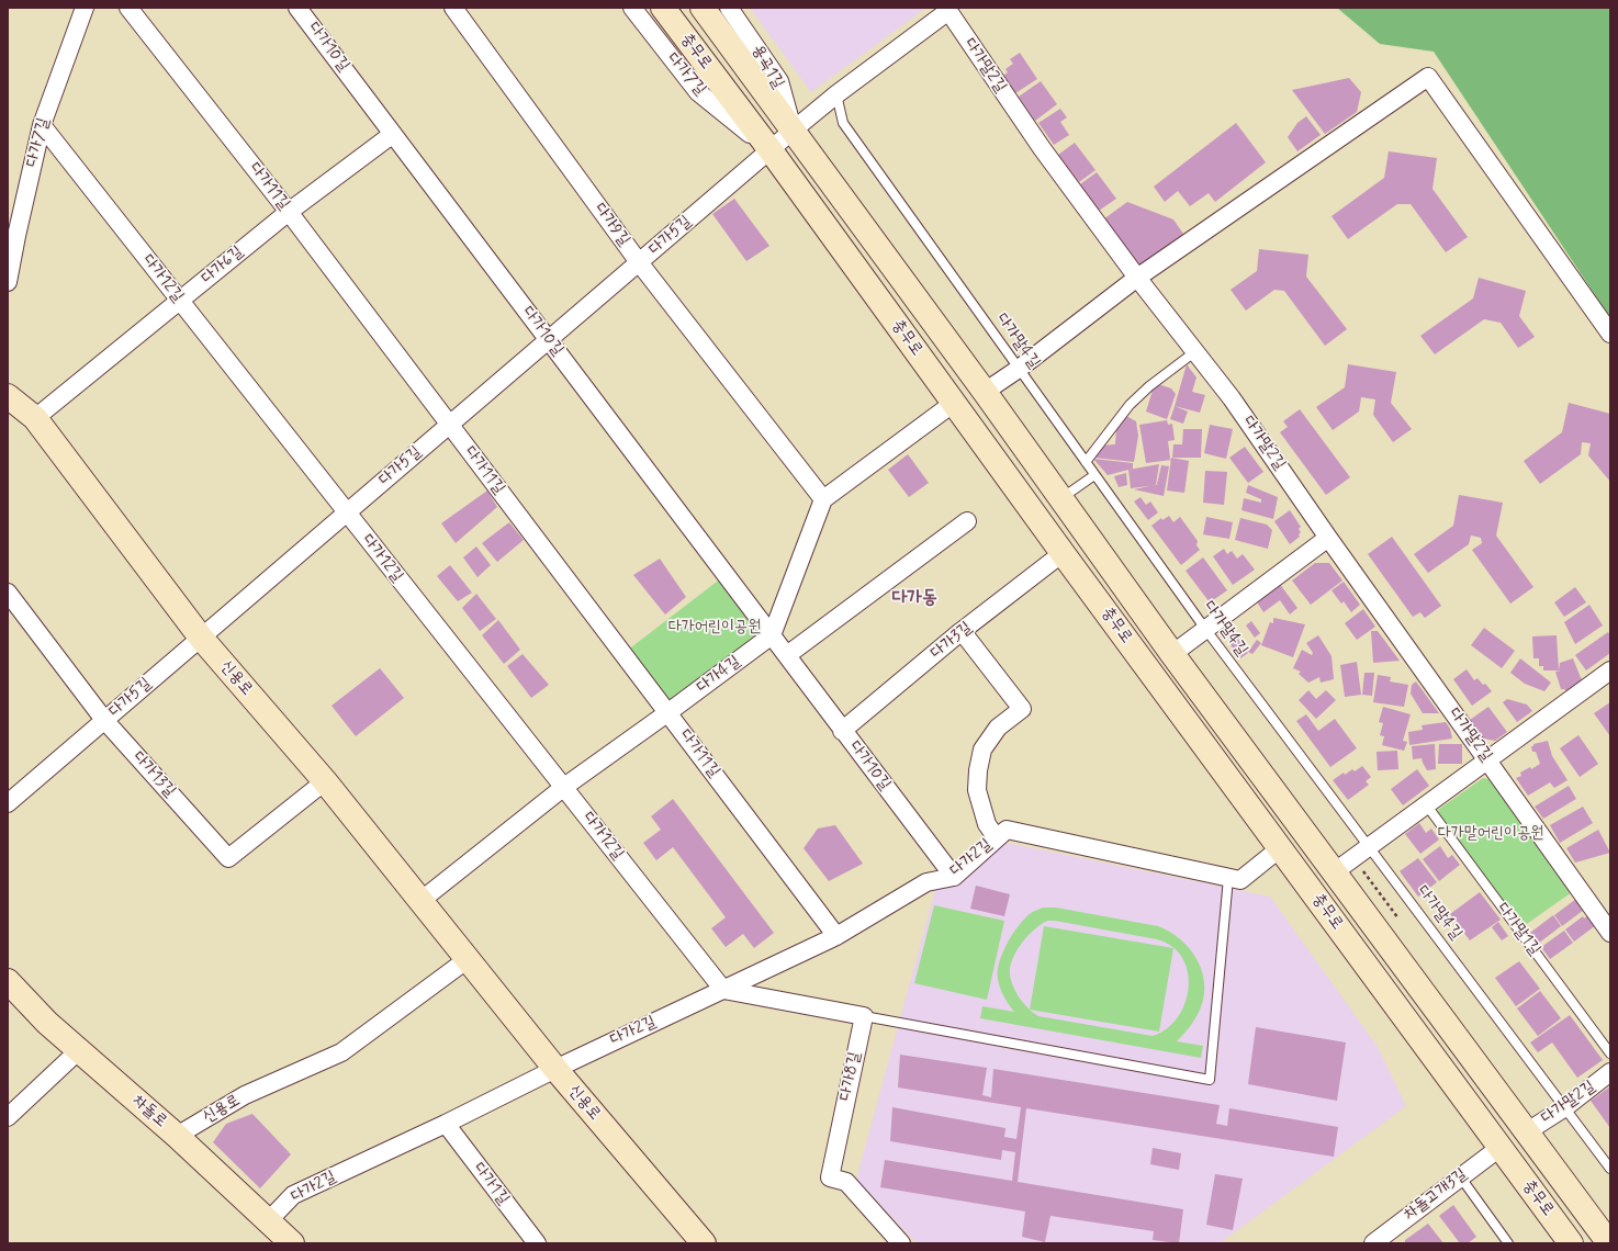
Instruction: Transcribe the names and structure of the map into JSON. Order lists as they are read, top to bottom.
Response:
{
  "streets": {
    "main road": ["충무로", "신용로", "차돌로"],
    "street": [
      "다가10길",
      "다가말2길",
      "용곡1길",
      "다가7길",
      "다가11길",
      "다가9길",
      "다가5길",
      "다가6길",
      "다가12길",
      "다가3길",
      "다가4길",
      "다가13길",
      "다가2길",
      "다가8길",
      "다가1길",
      "차돌고개3길"
    ],
    "lane": ["다가말4길", "다가말1길"]
  },
  "crossings": [
    ["다가10길", "다가5길"],
    ["다가10길", "다가6길"],
    ["다가10길", "다가3길"],
    ["다가10길", "다가4길"],
    ["다가10길", "다가2길"],
    ["충무로", "다가말2길"],
    ["충무로", "용곡1길"],
    ["충무로", "다가7길"],
    ["충무로", "다가5길"],
    ["충무로", "다가3길"],
    ["충무로", "다가2길"],
    ["충무로", "차돌고개3길"],
    ["다가말2길", "용곡1길"],
    ["다가말2길", "다가5길"],
    ["다가말2길", "다가말4길"],
    ["용곡1길", "다가5길"],
    ["다가7길", "다가5길"],
    ["다가7길", "다가12길"],
    ["다가11길", "다가5길"],
    ["다가11길", "다가6길"],
    ["다가11길", "다가4길"],
    ["다가11길", "다가2길"],
    ["다가9길", "다가5길"],
    ["다가5길", "다가12길"],
    ["다가5길", "신용로"],
    ["다가5길", "다가13길"],
    ["다가6길", "다가12길"],
    ["다가6길", "신용로"],
    ["다가12길", "다가4길"],
    ["다가12길", "다가2길"],
    ["다가3길", "다가2길"],
    ["다가4길", "신용로"],
    ["신용로", "다가13길"],
    ["신용로", "다가2길"],
    ["신용로", "차돌로"],
    ["다가2길", "차돌로"],
    ["다가2길", "다가1길"]
  ],
  "districts": ["다가동"],
  "parks": ["다가어린이공원", "다가말어린이공원"]
}
